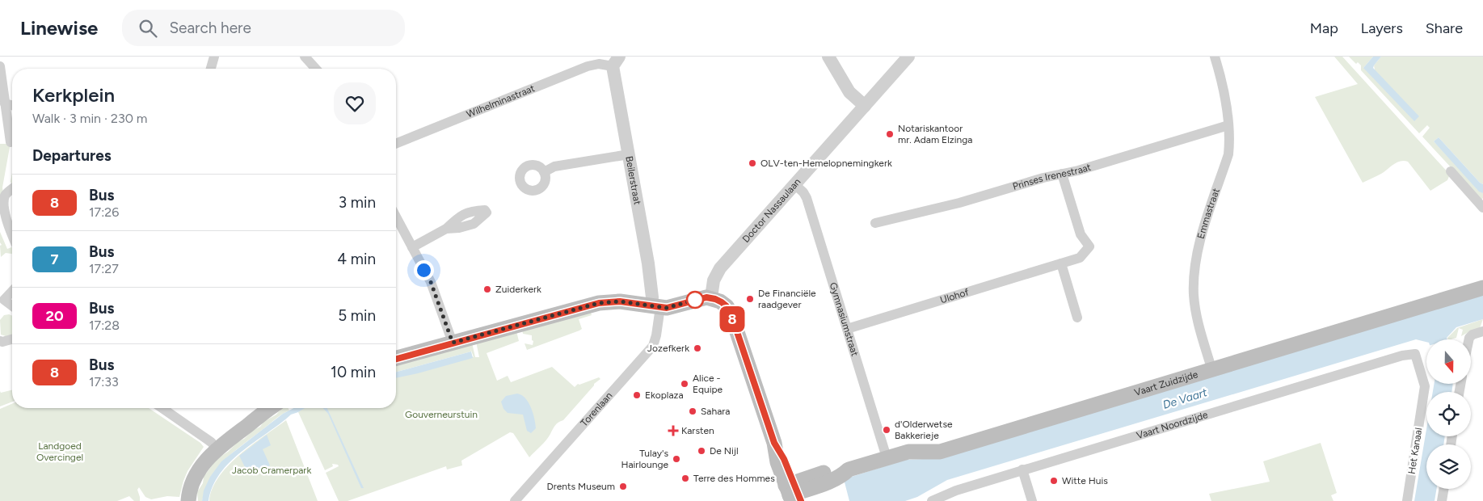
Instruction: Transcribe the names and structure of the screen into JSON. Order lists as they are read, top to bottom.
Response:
{
  "streets": {
    "main road": ["Vaart Zuidzijde"],
    "street": [
      "Wilhelminastraat",
      "Prinses Irenestraat",
      "Beilerstraat",
      "Doctor Nassaulaan",
      "Emmastraat",
      "Ulohof",
      "Gymnasiumstraat",
      "Torenlaan",
      "Vaart Noordzijde",
      "Het Kanaal"
    ]
  },
  "crossings": [
    ["Wilhelminastraat", "Beilerstraat"],
    ["Prinses Irenestraat", "Emmastraat"],
    ["Prinses Irenestraat", "Ulohof"],
    ["Beilerstraat", "Torenlaan"],
    ["Doctor Nassaulaan", "Gymnasiumstraat"],
    ["Emmastraat", "Vaart Zuidzijde"],
    ["Ulohof", "Gymnasiumstraat"],
    ["Gymnasiumstraat", "Vaart Zuidzijde"],
    ["Vaart Noordzijde", "Het Kanaal"]
  ],
  "water": ["De Vaart"],
  "parks": ["Gouverneurstuin", "Landgoed Overcingel", "Jacob Cramerpark"],
  "places": {
    "other": [
      "Notariskantoor mr. Adam Elzinga",
      "OLV-ten-Hemelopnemingkerk",
      "Zuiderkerk",
      "De Financiële raadgever",
      "Jozefkerk",
      "Alice - Equipe",
      "Ekoplaza",
      "Sahara",
      "d'Olderwetse Bakkerieje",
      "De Nijl",
      "Tulay's Hairlounge",
      "Terre des Hommes",
      "Witte Huis",
      "Drents Museum"
    ],
    "health": ["Karsten"]
  },
  "lines": ["bus line 8"],
  "north": "bottom",
  "page": {
    "header": "Linewise",
    "search": "Search here",
    "nav": ["Map", "Layers", "Share"],
    "on_map": "8",
    "heading": [
      ["Kerkplein", "Walk · 3 min · 230 m"],
      "Departures"
    ],
    "list": [
      {
        "mark": "8",
        "name": "Bus",
        "note": "17:26",
        "value": "3 min"
      },
      {
        "mark": "7",
        "name": "Bus",
        "note": "17:27",
        "value": "4 min"
      },
      {
        "mark": "20",
        "name": "Bus",
        "note": "17:28",
        "value": "5 min"
      },
      {
        "mark": "8",
        "name": "Bus",
        "note": "17:33",
        "value": "10 min"
      }
    ]
  }
}
